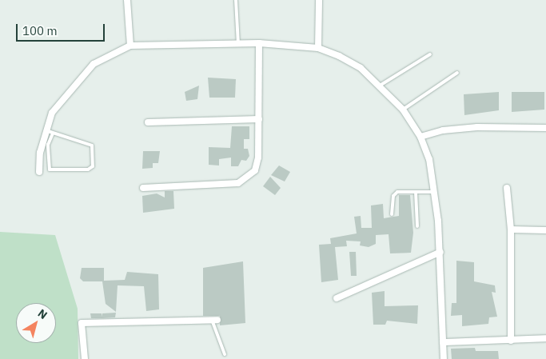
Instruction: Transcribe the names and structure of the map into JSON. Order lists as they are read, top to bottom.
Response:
{
  "scale_bar": "100 m",
  "north": "top right"
}
